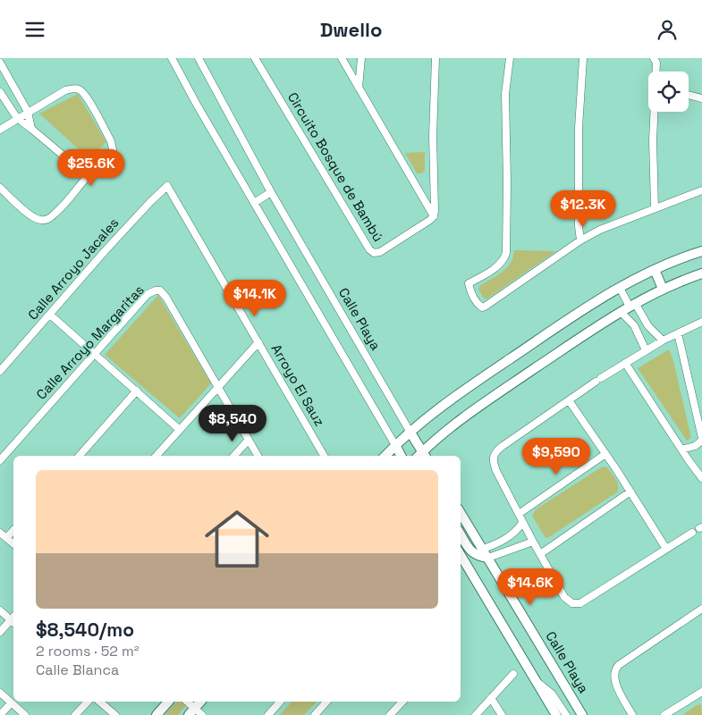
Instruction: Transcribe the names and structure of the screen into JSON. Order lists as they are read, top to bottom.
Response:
{
  "streets": {
    "street": [
      "Circuito Bosque de Bambú",
      "Calle Arroyo Jacales",
      "Calle Playa",
      "Calle Arroyo Margaritas",
      "Arroyo El Sauz"
    ]
  },
  "crossings": [
    ["Calle Arroyo Jacales", "Arroyo El Sauz"]
  ],
  "page": {
    "header": "Dwello",
    "price": [
      "$25.6K",
      "$12.3K",
      "$14.1K",
      "$8,540",
      "$9,590",
      "$14.6K"
    ],
    "list": [
      {
        "name": "$8,540/mo",
        "note": "2 rooms · 52 m² · Calle Blanca"
      }
    ]
  }
}
